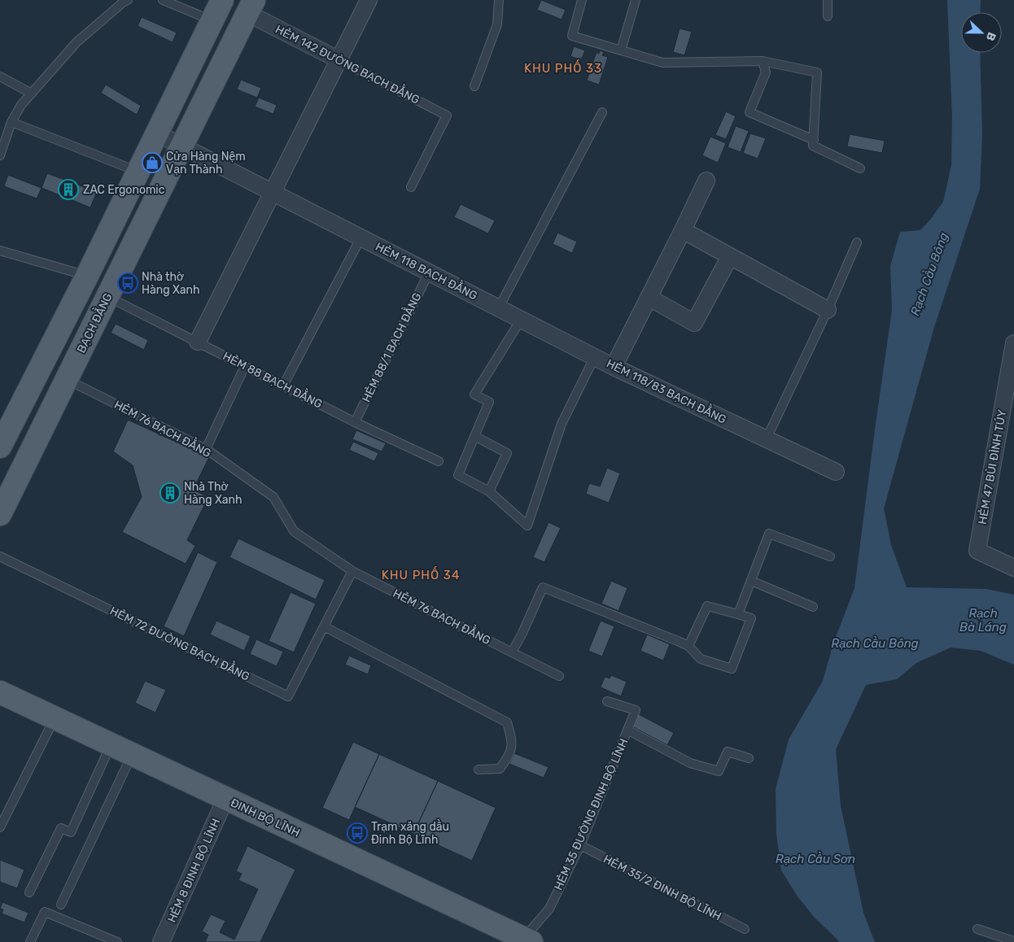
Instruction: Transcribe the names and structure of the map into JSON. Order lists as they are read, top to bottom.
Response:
{
  "streets": {
    "main road": ["BẠCH ĐẰNG", "ĐINH BỘ LĨNH"],
    "street": [
      "HẺM 142 ĐƯỜNG BẠCH ĐẰNG",
      "HẺM 118 BẠCH ĐẰNG",
      "HẺM 118/83 BẠCH ĐẰNG",
      "HẺM 47 BÙI ĐÌNH TÚY",
      "HẺM 8 ĐINH BỘ LĨNH"
    ],
    "lane": [
      "HẺM 88/1 BẠCH ĐẰNG",
      "HẺM 88 BẠCH ĐẰNG",
      "HẺM 76 BẠCH ĐẰNG",
      "HẺM 72 ĐƯỜNG BẠCH ĐẰNG",
      "HẺM 35 ĐƯỜNG ĐINH BỘ LĨNH",
      "HẺM 35/2 ĐINH BỘ LĨNH"
    ]
  },
  "crossings": [
    ["HẺM 142 ĐƯỜNG BẠCH ĐẰNG", "BẠCH ĐẰNG"],
    ["HẺM 118 BẠCH ĐẰNG", "BẠCH ĐẰNG"],
    ["HẺM 118 BẠCH ĐẰNG", "HẺM 88/1 BẠCH ĐẰNG"],
    ["HẺM 118 BẠCH ĐẰNG", "HẺM 118/83 BẠCH ĐẰNG"],
    ["BẠCH ĐẰNG", "HẺM 88 BẠCH ĐẰNG"],
    ["BẠCH ĐẰNG", "HẺM 76 BẠCH ĐẰNG"],
    ["HẺM 88/1 BẠCH ĐẰNG", "HẺM 88 BẠCH ĐẰNG"],
    ["HẺM 76 BẠCH ĐẰNG", "HẺM 72 ĐƯỜNG BẠCH ĐẰNG"],
    ["HẺM 35 ĐƯỜNG ĐINH BỘ LĨNH", "ĐINH BỘ LĨNH"],
    ["HẺM 35 ĐƯỜNG ĐINH BỘ LĨNH", "HẺM 35/2 ĐINH BỘ LĨNH"],
    ["ĐINH BỘ LĨNH", "HẺM 8 ĐINH BỘ LĨNH"]
  ],
  "districts": ["KHU PHỐ 33", "KHU PHỐ 34"],
  "water": ["Rạch Cầu Bông", "Rạch Bà Láng", "Rạch Cầu Sơn"],
  "places": {
    "shop": ["Cửa Hàng Nệm Vạn Thành"],
    "building": ["ZAC Ergonomic", "Nhà Thờ Hàng Xanh"],
    "bus stop": ["Nhà thờ Hàng Xanh", "Trạm xăng dầu Đinh Bộ Lĩnh"]
  },
  "north": "right"
}
